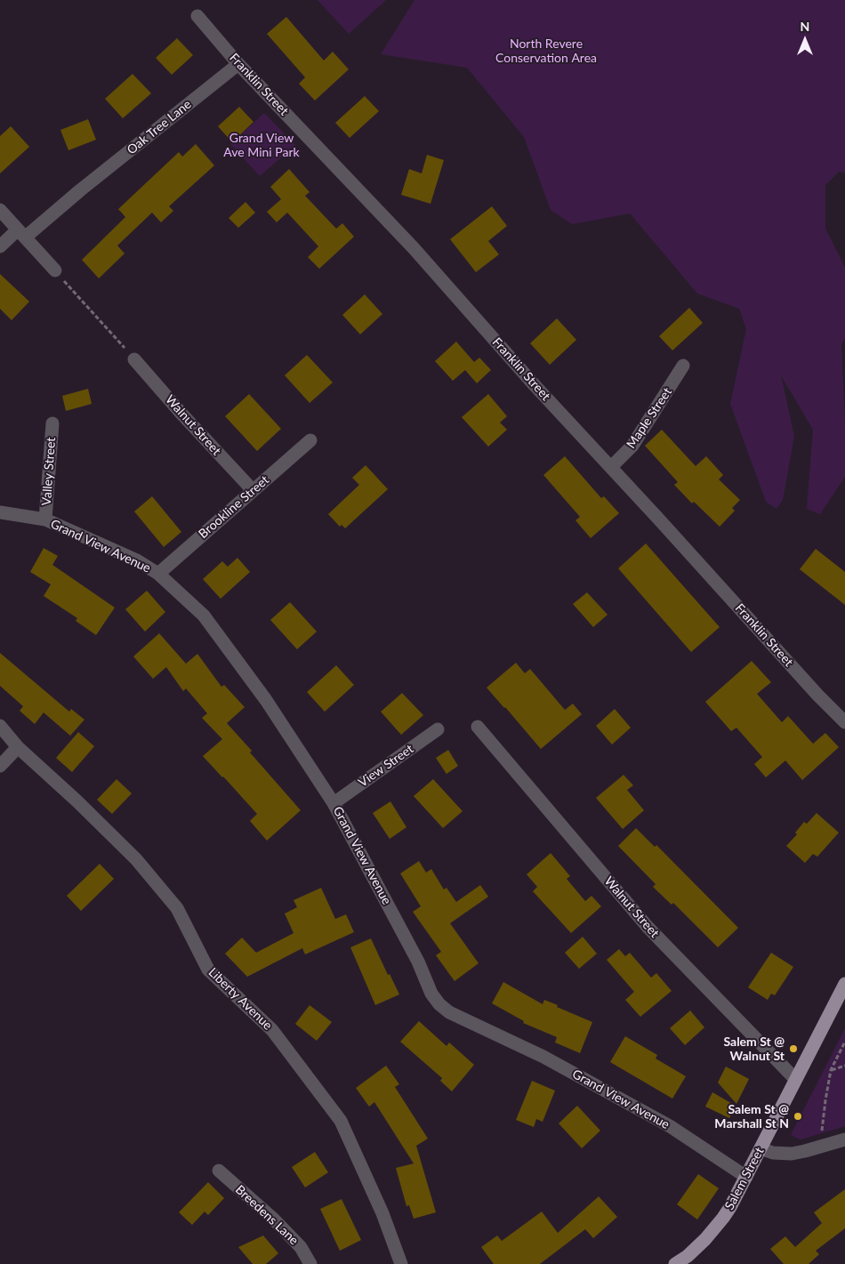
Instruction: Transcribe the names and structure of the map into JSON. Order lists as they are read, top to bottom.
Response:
{
  "streets": {
    "main road": ["Salem Street"],
    "street": [
      "Franklin Street",
      "Oak Tree Lane",
      "Maple Street",
      "Walnut Street",
      "Valley Street",
      "Brookline Street",
      "Grand View Avenue",
      "View Street",
      "Liberty Avenue",
      "Breedens Lane"
    ]
  },
  "crossings": [
    ["Franklin Street", "Oak Tree Lane"],
    ["Franklin Street", "Maple Street"],
    ["Walnut Street", "Brookline Street"],
    ["Walnut Street", "Salem Street"],
    ["Valley Street", "Grand View Avenue"],
    ["Brookline Street", "Grand View Avenue"],
    ["Grand View Avenue", "View Street"],
    ["Grand View Avenue", "Salem Street"]
  ],
  "parks": ["North Revere Conservation Area", "Grand View Ave Mini Park"],
  "places": ["Salem St @ Walnut St", "Salem St @ Marshall St N"],
  "north": "top"
}
